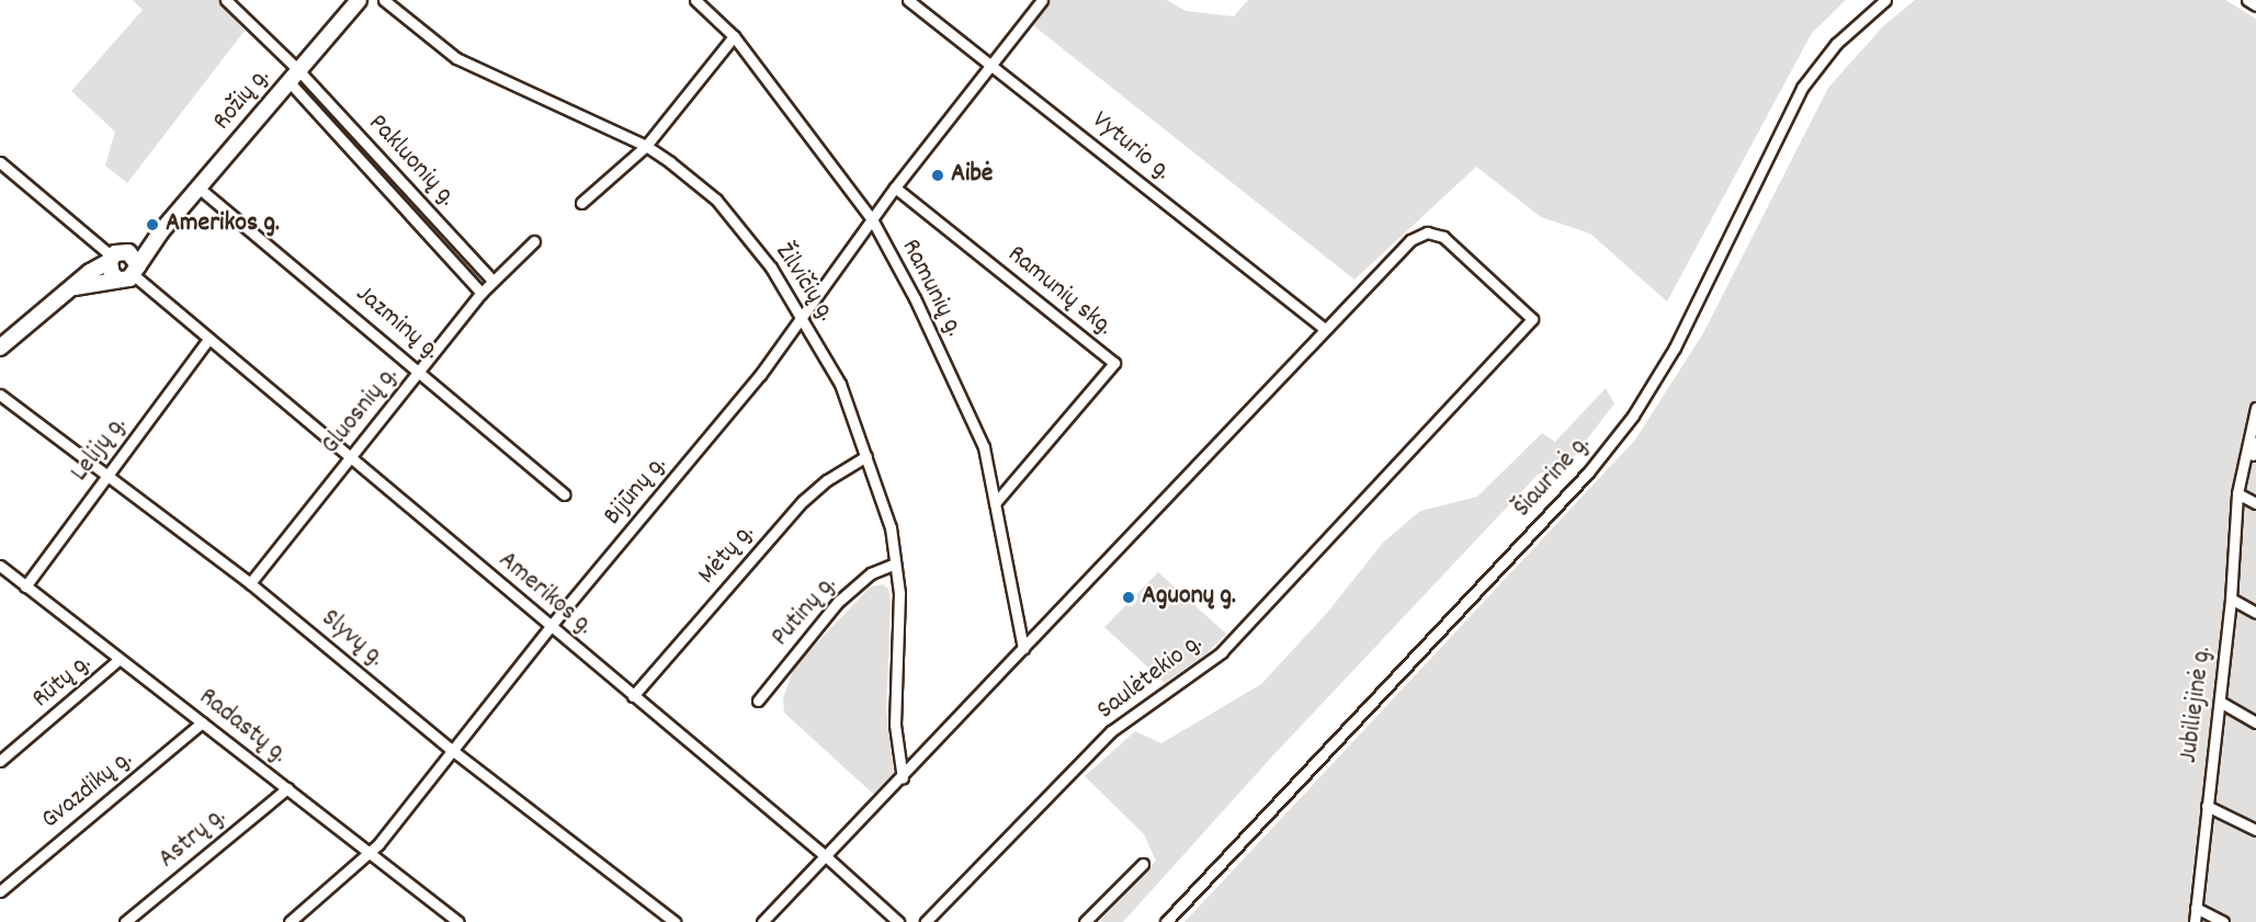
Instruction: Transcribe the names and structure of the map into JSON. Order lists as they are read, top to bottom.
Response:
{
  "streets": {
    "street": [
      "Rožių g.",
      "Vyturio g.",
      "Pakluonių g.",
      "Žilvičių g.",
      "Ramunių g.",
      "Ramunių skg.",
      "Jazminų g.",
      "Gluosnių g.",
      "Lelijų g.",
      "Šiaurinė g.",
      "Bijūnų g.",
      "Mėtų g.",
      "Amerikos g.",
      "Putinų g.",
      "Slyvų g.",
      "Saulėtekio g.",
      "Rūtų g.",
      "Jubiliejinė g.",
      "Radastų g.",
      "Gvazdikų g.",
      "Astrų g."
    ]
  },
  "crossings": [
    ["Rožių g.", "Pakluonių g."],
    ["Rožių g.", "Jazminų g."],
    ["Rožių g.", "Amerikos g."],
    ["Vyturio g.", "Bijūnų g."],
    ["Vyturio g.", "Saulėtekio g."],
    ["Pakluonių g.", "Gluosnių g."],
    ["Žilvičių g.", "Bijūnų g."],
    ["Žilvičių g.", "Mėtų g."],
    ["Žilvičių g.", "Putinų g."],
    ["Ramunių g.", "Ramunių skg."],
    ["Ramunių g.", "Bijūnų g."],
    ["Ramunių skg.", "Bijūnų g."],
    ["Jazminų g.", "Gluosnių g."],
    ["Gluosnių g.", "Amerikos g."],
    ["Gluosnių g.", "Slyvų g."],
    ["Lelijų g.", "Amerikos g."],
    ["Lelijų g.", "Slyvų g."],
    ["Lelijų g.", "Radastų g."],
    ["Bijūnų g.", "Amerikos g."],
    ["Bijūnų g.", "Slyvų g."],
    ["Bijūnų g.", "Radastų g."],
    ["Mėtų g.", "Amerikos g."],
    ["Rūtų g.", "Radastų g."],
    ["Radastų g.", "Gvazdikų g."],
    ["Radastų g.", "Astrų g."]
  ],
  "places": ["Aibė", "Amerikos g.", "Aguonų g."]
}
